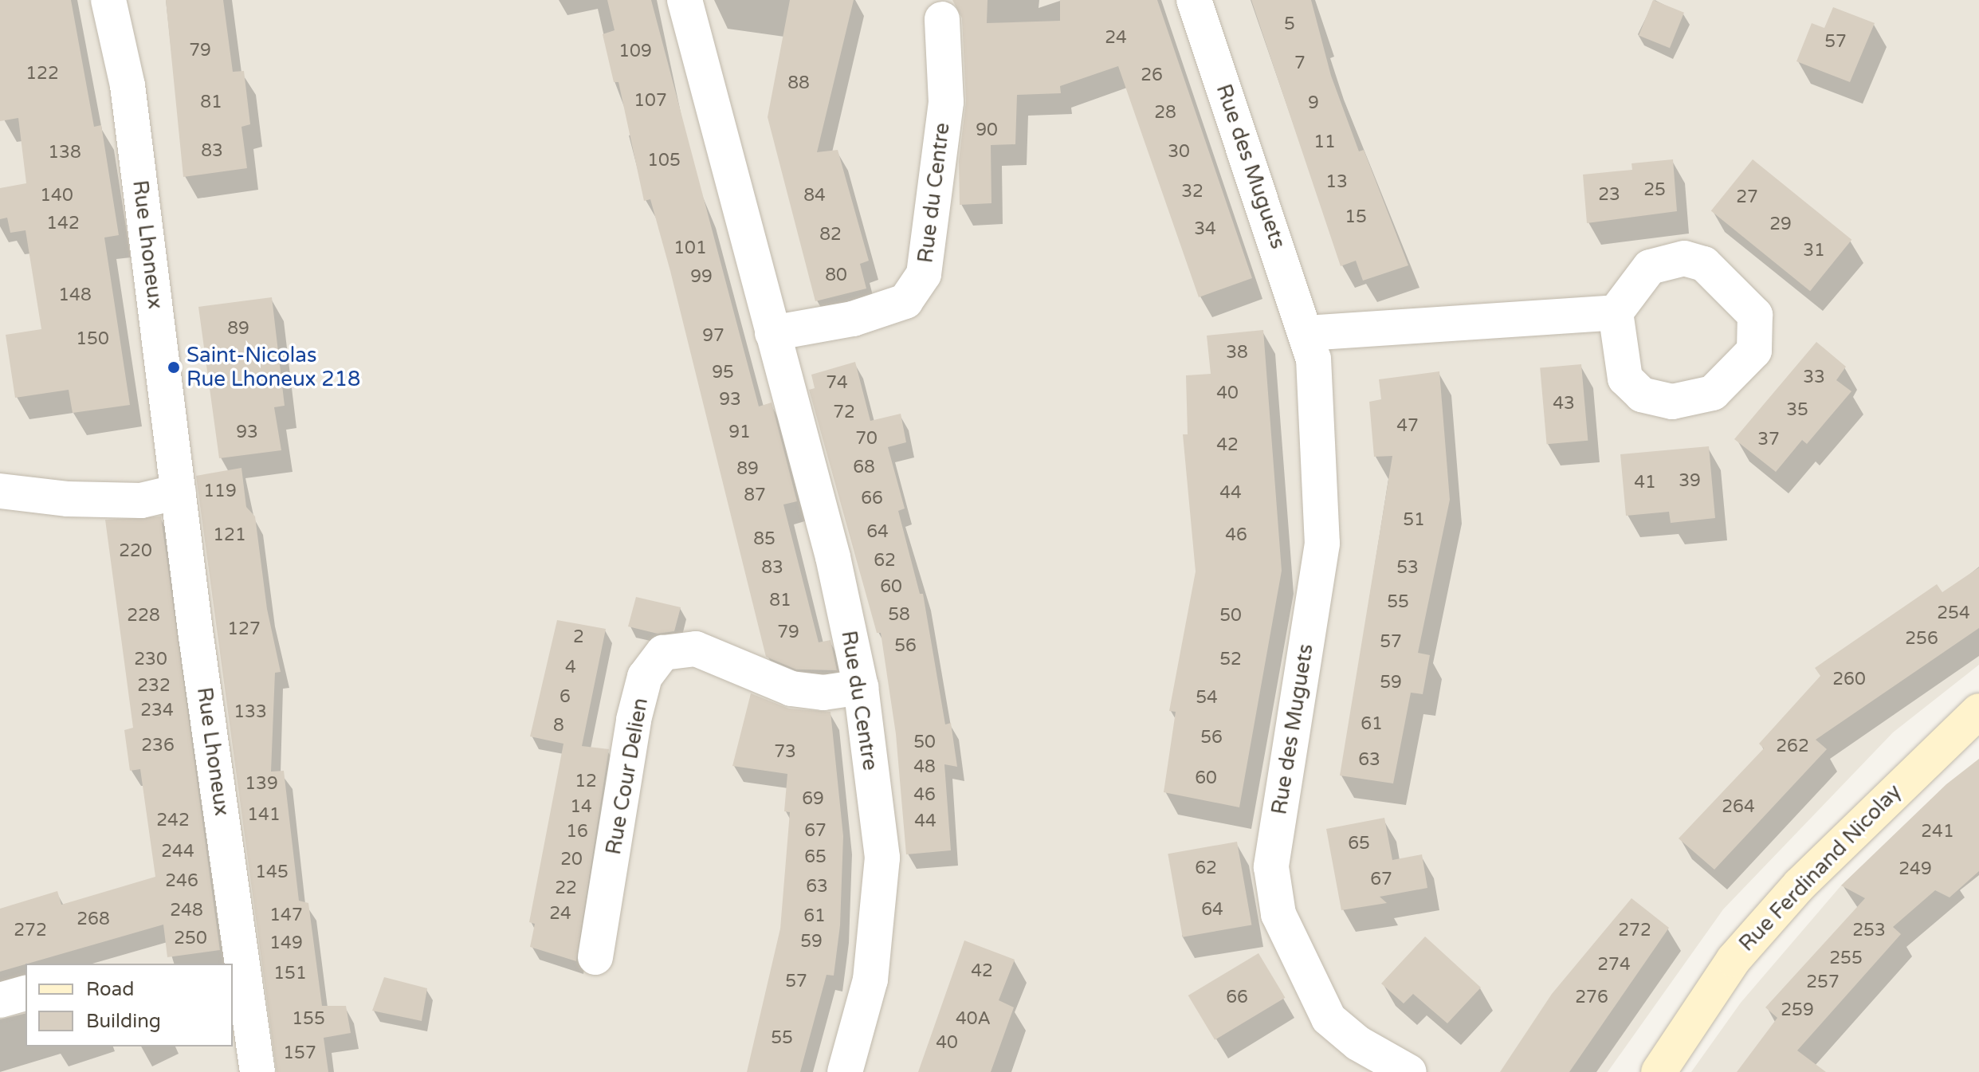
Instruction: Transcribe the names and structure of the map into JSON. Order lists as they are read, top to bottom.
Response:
{
  "streets": {
    "street": [
      "Rue des Muguets",
      "Rue du Centre",
      "Rue Lhoneux",
      "Rue Cour Delien",
      "Rue Ferdinand Nicolay"
    ]
  },
  "crossings": [
    ["Rue du Centre", "Rue Cour Delien"]
  ],
  "places": ["Saint-Nicolas Rue Lhoneux 218"],
  "house_numbers": [
    "5",
    "24",
    "57",
    "79",
    "109",
    "7",
    "122",
    "26",
    "88",
    "107",
    "81",
    "9",
    "28",
    "90",
    "11",
    "83",
    "30",
    "138",
    "105",
    "13",
    "25",
    "32",
    "23",
    "140",
    "84",
    "27",
    "15",
    "142",
    "29",
    "34",
    "82",
    "101",
    "31",
    "80",
    "99",
    "148",
    "89",
    "97",
    "150",
    "38",
    "95",
    "33",
    "74",
    "40",
    "93",
    "43",
    "35",
    "72",
    "47",
    "93",
    "91",
    "70",
    "37",
    "42",
    "68",
    "89",
    "39",
    "41",
    "119",
    "44",
    "87",
    "66",
    "51",
    "64",
    "121",
    "46",
    "85",
    "220",
    "62",
    "83",
    "53",
    "60",
    "81",
    "55",
    "254",
    "58",
    "228",
    "50",
    "127",
    "79",
    "2",
    "256",
    "57",
    "56",
    "230",
    "52",
    "4",
    "260",
    "59",
    "232",
    "6",
    "54",
    "234",
    "133",
    "61",
    "8",
    "56",
    "50",
    "236",
    "262",
    "73",
    "63",
    "48",
    "60",
    "12",
    "139",
    "46",
    "69",
    "14",
    "264",
    "141",
    "242",
    "44",
    "67",
    "16",
    "241",
    "65",
    "244",
    "65",
    "20",
    "62",
    "249",
    "145",
    "67",
    "246",
    "63",
    "22",
    "64",
    "248",
    "24",
    "147",
    "61",
    "268",
    "272",
    "272",
    "253",
    "250",
    "59",
    "149",
    "255",
    "274",
    "42",
    "151",
    "57",
    "257",
    "66",
    "276",
    "259",
    "155",
    "40A",
    "55",
    "40",
    "157"
  ],
  "legend": ["Road", "Building"]
}
